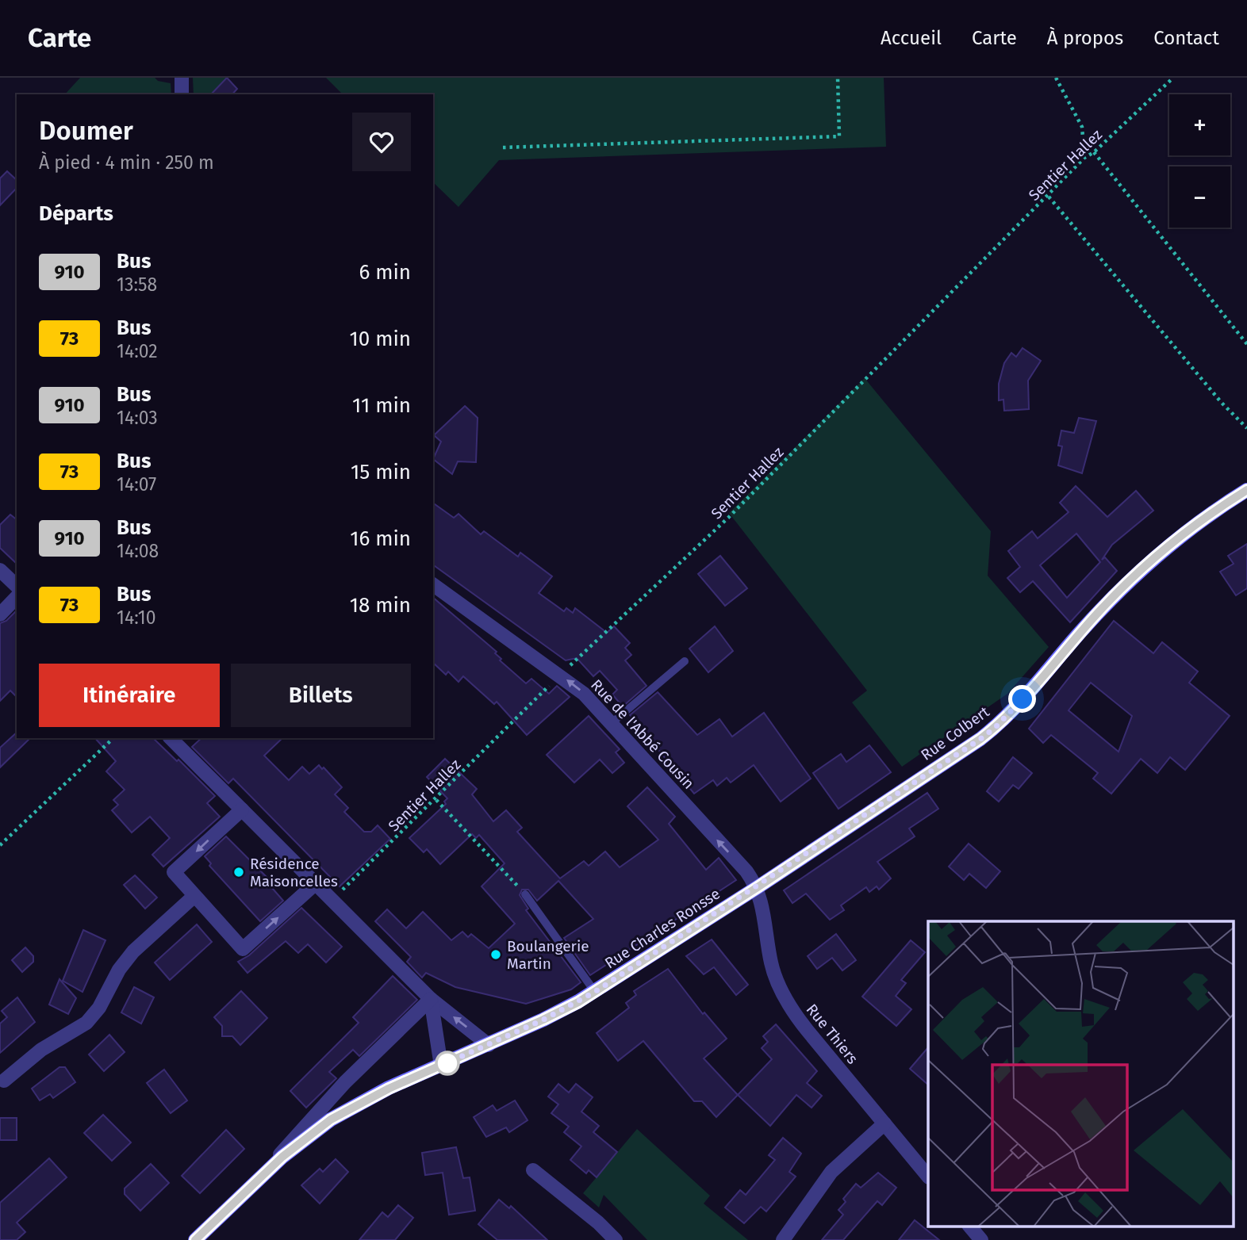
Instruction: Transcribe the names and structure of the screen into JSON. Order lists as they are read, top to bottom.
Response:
{
  "streets": {
    "main road": ["Rue Colbert", "Rue Charles Ronsse"],
    "street": ["Rue de l'Abbé Cousin", "Rue Thiers"],
    "path": ["Sentier Hallez"]
  },
  "crossings": [
    ["Sentier Hallez", "Rue de l'Abbé Cousin"],
    ["Rue Colbert", "Rue de l'Abbé Cousin"],
    ["Rue Colbert", "Rue Charles Ronsse"],
    ["Rue Colbert", "Rue Thiers"],
    ["Rue de l'Abbé Cousin", "Rue Charles Ronsse"],
    ["Rue de l'Abbé Cousin", "Rue Thiers"],
    ["Rue Charles Ronsse", "Rue Thiers"]
  ],
  "one_way": ["Rue de l'Abbé Cousin"],
  "places": ["Résidence Maisoncelles", "Boulangerie Martin"],
  "lines": ["bus line 910"],
  "page": {
    "header": "Carte",
    "nav": [
      "Accueil",
      "Carte",
      "À propos",
      "Contact"
    ],
    "map_buttons": ["+", "−"],
    "heading": [
      ["Doumer", "À pied · 4 min · 250 m"],
      "Départs"
    ],
    "list": [
      {
        "mark": "910",
        "name": "Bus",
        "note": "13:58",
        "value": "6 min"
      },
      {
        "mark": "73",
        "name": "Bus",
        "note": "14:02",
        "value": "10 min"
      },
      {
        "mark": "910",
        "name": "Bus",
        "note": "14:03",
        "value": "11 min"
      },
      {
        "mark": "73",
        "name": "Bus",
        "note": "14:07",
        "value": "15 min"
      },
      {
        "mark": "910",
        "name": "Bus",
        "note": "14:08",
        "value": "16 min"
      },
      {
        "mark": "73",
        "name": "Bus",
        "note": "14:10",
        "value": "18 min"
      }
    ],
    "buttons": ["Itinéraire", "Billets"]
  }
}
